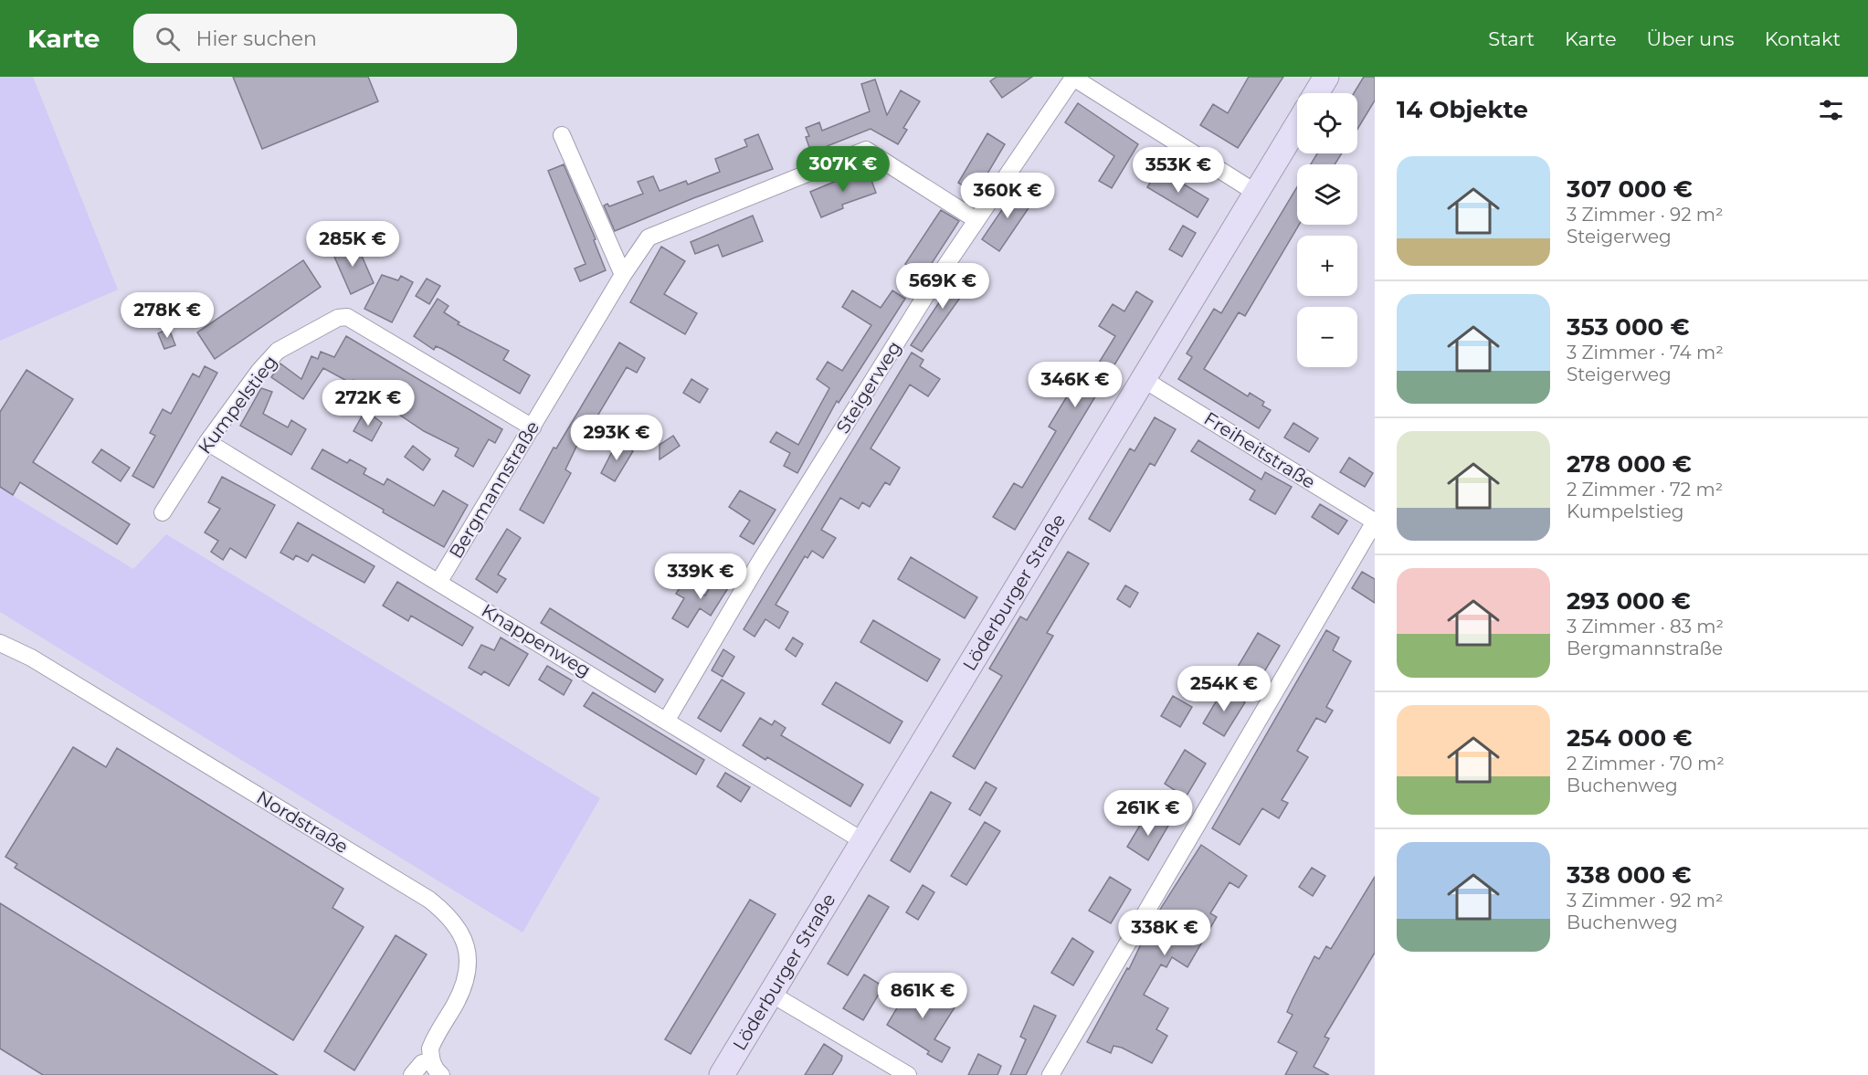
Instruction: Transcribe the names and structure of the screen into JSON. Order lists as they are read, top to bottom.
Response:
{
  "streets": {
    "street": [
      "Steigerweg",
      "Kumpelstieg",
      "Freiheitstraße",
      "Bergmannstraße",
      "Löderburger Straße",
      "Knappenweg",
      "Nordstraße"
    ]
  },
  "crossings": [
    ["Steigerweg", "Bergmannstraße"],
    ["Steigerweg", "Löderburger Straße"],
    ["Steigerweg", "Knappenweg"],
    ["Kumpelstieg", "Bergmannstraße"],
    ["Kumpelstieg", "Knappenweg"],
    ["Freiheitstraße", "Löderburger Straße"],
    ["Bergmannstraße", "Knappenweg"],
    ["Löderburger Straße", "Knappenweg"]
  ],
  "page": {
    "header": "Karte",
    "search": "Hier suchen",
    "nav": [
      "Start",
      "Karte",
      "Über uns",
      "Kontakt"
    ],
    "heading": "14 Objekte",
    "map_buttons": ["+", "−"],
    "list": [
      {
        "name": "307 000 €",
        "note": "3 Zimmer · 92 m² · Steigerweg"
      },
      {
        "name": "353 000 €",
        "note": "3 Zimmer · 74 m² · Steigerweg"
      },
      {
        "name": "278 000 €",
        "note": "2 Zimmer · 72 m² · Kumpelstieg"
      },
      {
        "name": "293 000 €",
        "note": "3 Zimmer · 83 m² · Bergmannstraße"
      },
      {
        "name": "254 000 €",
        "note": "2 Zimmer · 70 m² · Buchenweg"
      },
      {
        "name": "338 000 €",
        "note": "3 Zimmer · 92 m² · Buchenweg"
      }
    ],
    "price": [
      "307K €",
      "353K €",
      "360K €",
      "285K €",
      "569K €",
      "278K €",
      "346K €",
      "272K €",
      "293K €",
      "339K €",
      "254K €",
      "261K €",
      "338K €",
      "861K €"
    ]
  }
}
